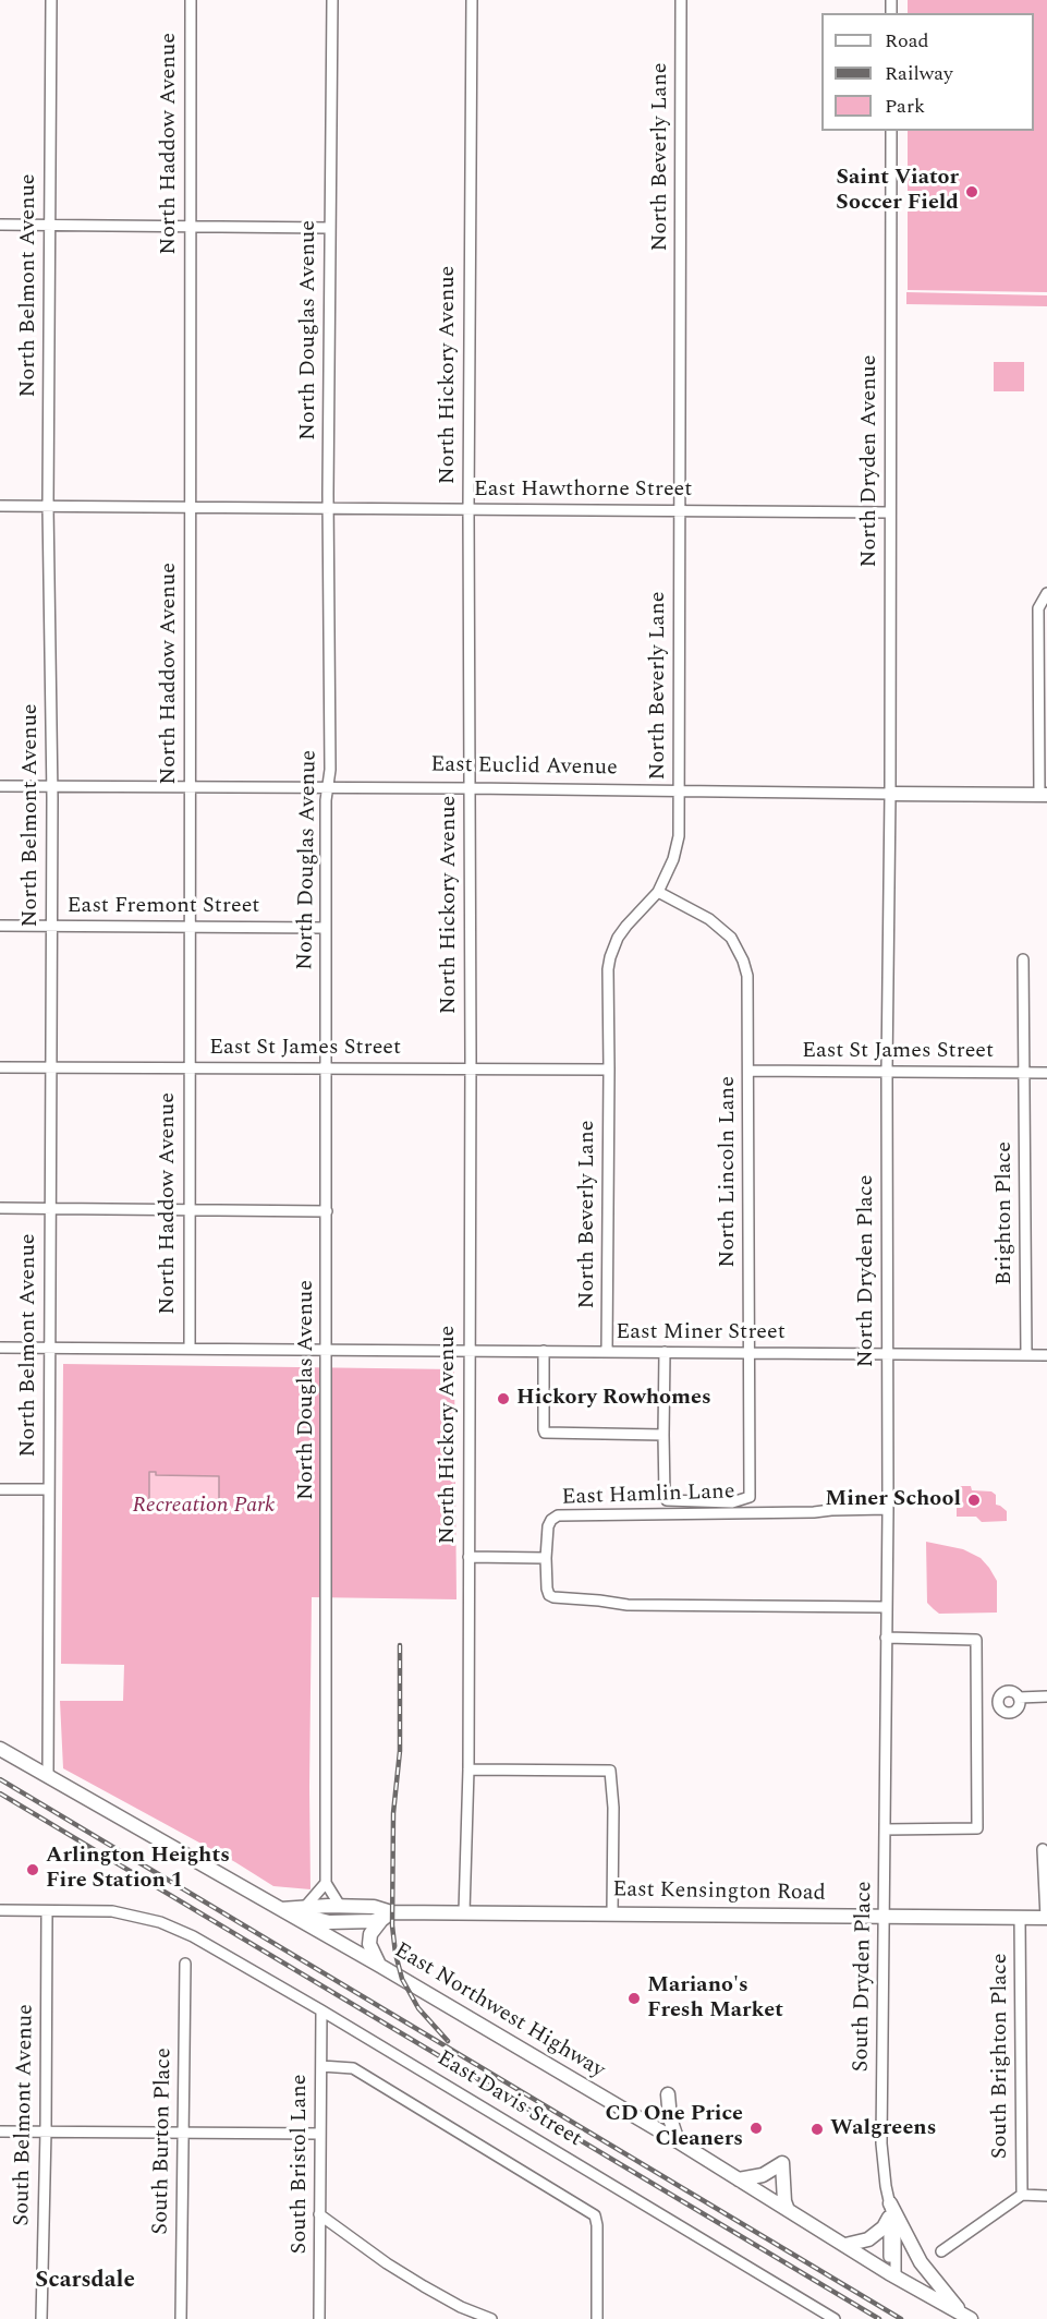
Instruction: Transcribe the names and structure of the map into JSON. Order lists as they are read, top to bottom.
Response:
{
  "streets": {
    "main road": ["East Euclid Avenue", "East Kensington Road", "East Northwest Highway"],
    "street": [
      "North Haddow Avenue",
      "North Beverly Lane",
      "North Belmont Avenue",
      "North Douglas Avenue",
      "North Hickory Avenue",
      "North Dryden Avenue",
      "East Hawthorne Street",
      "East Fremont Street",
      "East St James Street",
      "North Lincoln Lane",
      "Brighton Place",
      "North Dryden Place",
      "East Miner Street",
      "East Hamlin Lane",
      "South Dryden Place",
      "South Brighton Place",
      "East Davis Street",
      "South Belmont Avenue",
      "South Burton Place",
      "South Bristol Lane"
    ]
  },
  "crossings": [
    ["North Haddow Avenue", "East Hawthorne Street"],
    ["North Haddow Avenue", "East Euclid Avenue"],
    ["North Haddow Avenue", "East Fremont Street"],
    ["North Haddow Avenue", "East St James Street"],
    ["North Haddow Avenue", "East Miner Street"],
    ["North Beverly Lane", "East Hawthorne Street"],
    ["North Beverly Lane", "East Euclid Avenue"],
    ["North Beverly Lane", "East St James Street"],
    ["North Beverly Lane", "North Lincoln Lane"],
    ["North Beverly Lane", "East Miner Street"],
    ["North Belmont Avenue", "East Hawthorne Street"],
    ["North Belmont Avenue", "East Euclid Avenue"],
    ["North Belmont Avenue", "East Fremont Street"],
    ["North Belmont Avenue", "East St James Street"],
    ["North Belmont Avenue", "East Miner Street"],
    ["North Belmont Avenue", "East Northwest Highway"],
    ["North Douglas Avenue", "East Hawthorne Street"],
    ["North Douglas Avenue", "East Euclid Avenue"],
    ["North Douglas Avenue", "East Fremont Street"],
    ["North Douglas Avenue", "East St James Street"],
    ["North Douglas Avenue", "East Miner Street"],
    ["North Hickory Avenue", "East Hawthorne Street"],
    ["North Hickory Avenue", "East Euclid Avenue"],
    ["North Hickory Avenue", "East St James Street"],
    ["North Hickory Avenue", "East Miner Street"],
    ["North Hickory Avenue", "East Kensington Road"],
    ["North Dryden Avenue", "East Hawthorne Street"],
    ["North Dryden Avenue", "East Euclid Avenue"],
    ["North Dryden Avenue", "North Dryden Place"],
    ["East Euclid Avenue", "North Dryden Place"],
    ["East St James Street", "North Lincoln Lane"],
    ["East St James Street", "Brighton Place"],
    ["East St James Street", "North Dryden Place"],
    ["North Lincoln Lane", "East Miner Street"],
    ["Brighton Place", "East Miner Street"],
    ["North Dryden Place", "East Miner Street"],
    ["North Dryden Place", "East Hamlin Lane"],
    ["North Dryden Place", "South Dryden Place"],
    ["East Kensington Road", "South Dryden Place"],
    ["East Kensington Road", "East Northwest Highway"],
    ["East Kensington Road", "South Brighton Place"],
    ["South Dryden Place", "East Northwest Highway"],
    ["East Davis Street", "South Belmont Avenue"],
    ["East Davis Street", "South Bristol Lane"]
  ],
  "districts": ["Scarsdale"],
  "parks": ["Recreation Park"],
  "places": [
    "Saint Viator Soccer Field",
    "Hickory Rowhomes",
    "Miner School",
    "Arlington Heights Fire Station 1",
    "Mariano's Fresh Market",
    "CD One Price Cleaners",
    "Walgreens"
  ],
  "legend": ["Road", "Railway", "Park"]
}
